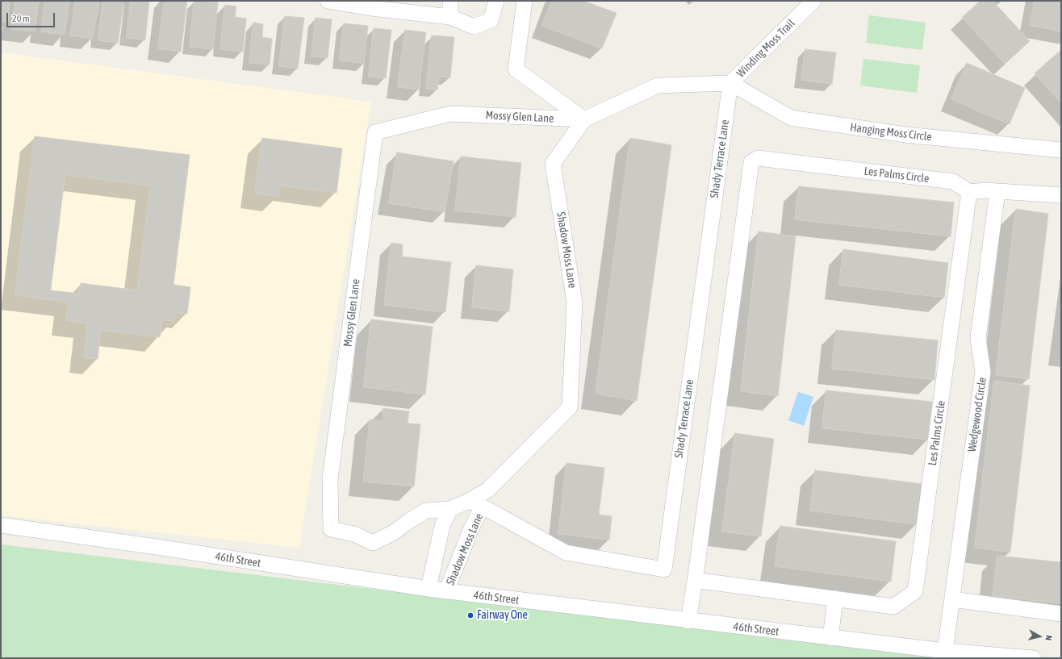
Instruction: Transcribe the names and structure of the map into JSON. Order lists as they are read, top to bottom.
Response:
{
  "streets": {
    "street": [
      "Winding Moss Trail",
      "Mossy Glen Lane",
      "Hanging Moss Circle",
      "Shady Terrace Lane",
      "Les Palms Circle",
      "Shadow Moss Lane",
      "Wedgewood Circle",
      "46th Street"
    ]
  },
  "crossings": [
    ["Winding Moss Trail", "Mossy Glen Lane"],
    ["Winding Moss Trail", "Hanging Moss Circle"],
    ["Winding Moss Trail", "Shady Terrace Lane"],
    ["Winding Moss Trail", "Shadow Moss Lane"],
    ["Mossy Glen Lane", "Shadow Moss Lane"],
    ["Hanging Moss Circle", "Shady Terrace Lane"],
    ["Shady Terrace Lane", "Shadow Moss Lane"],
    ["Les Palms Circle", "46th Street"],
    ["Shadow Moss Lane", "46th Street"],
    ["Wedgewood Circle", "46th Street"]
  ],
  "places": ["Fairway One"],
  "scale_bar": "20 m",
  "north": "right"
}
